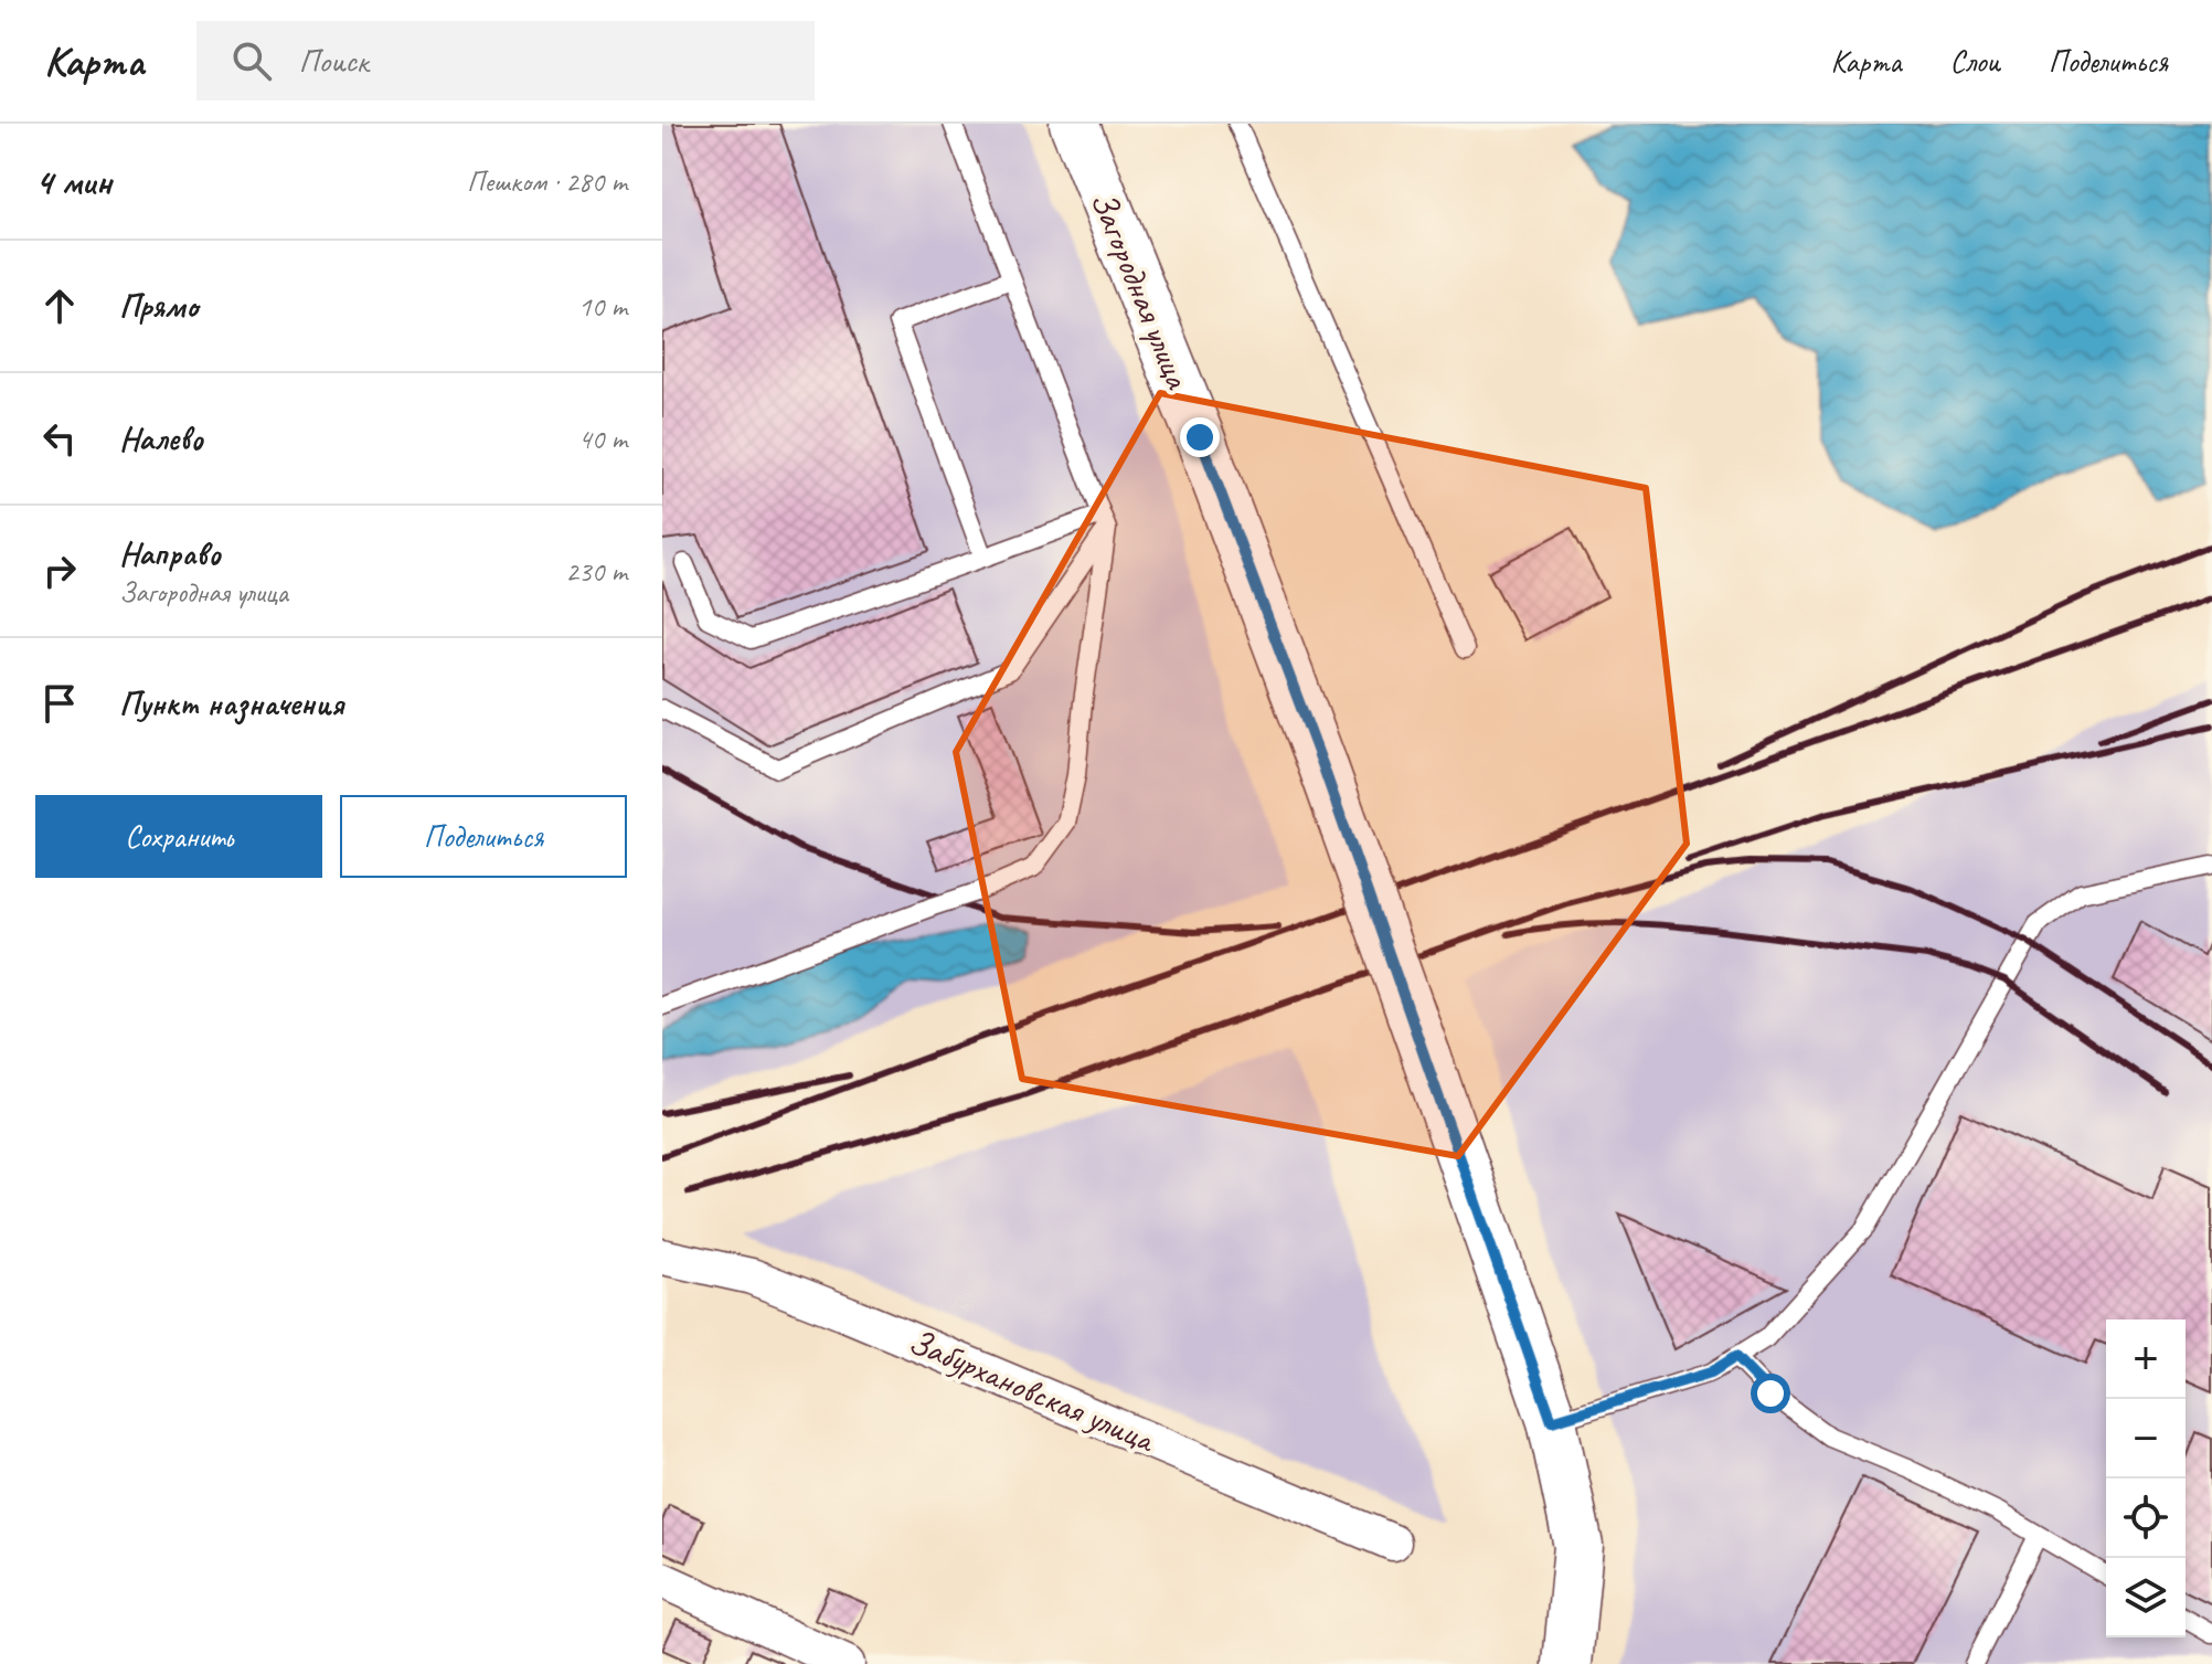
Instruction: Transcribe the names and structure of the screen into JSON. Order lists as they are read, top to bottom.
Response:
{
  "streets": {
    "main road": ["Загородная улица"],
    "street": ["Забурхановская улица"]
  },
  "page": {
    "header": "Карта",
    "search": "Поиск",
    "nav": ["Карта", "Слои", "Поделиться"],
    "heading": ["4 мин", "Пешком · 280 m"],
    "list": [
      ["Прямо", "10 m"],
      ["Налево", "40 m"],
      ["Направо", "Загородная улица", "230 m"],
      "Пункт назначения"
    ],
    "buttons": ["Сохранить", "Поделиться"],
    "map_buttons": ["+", "−"]
  }
}
